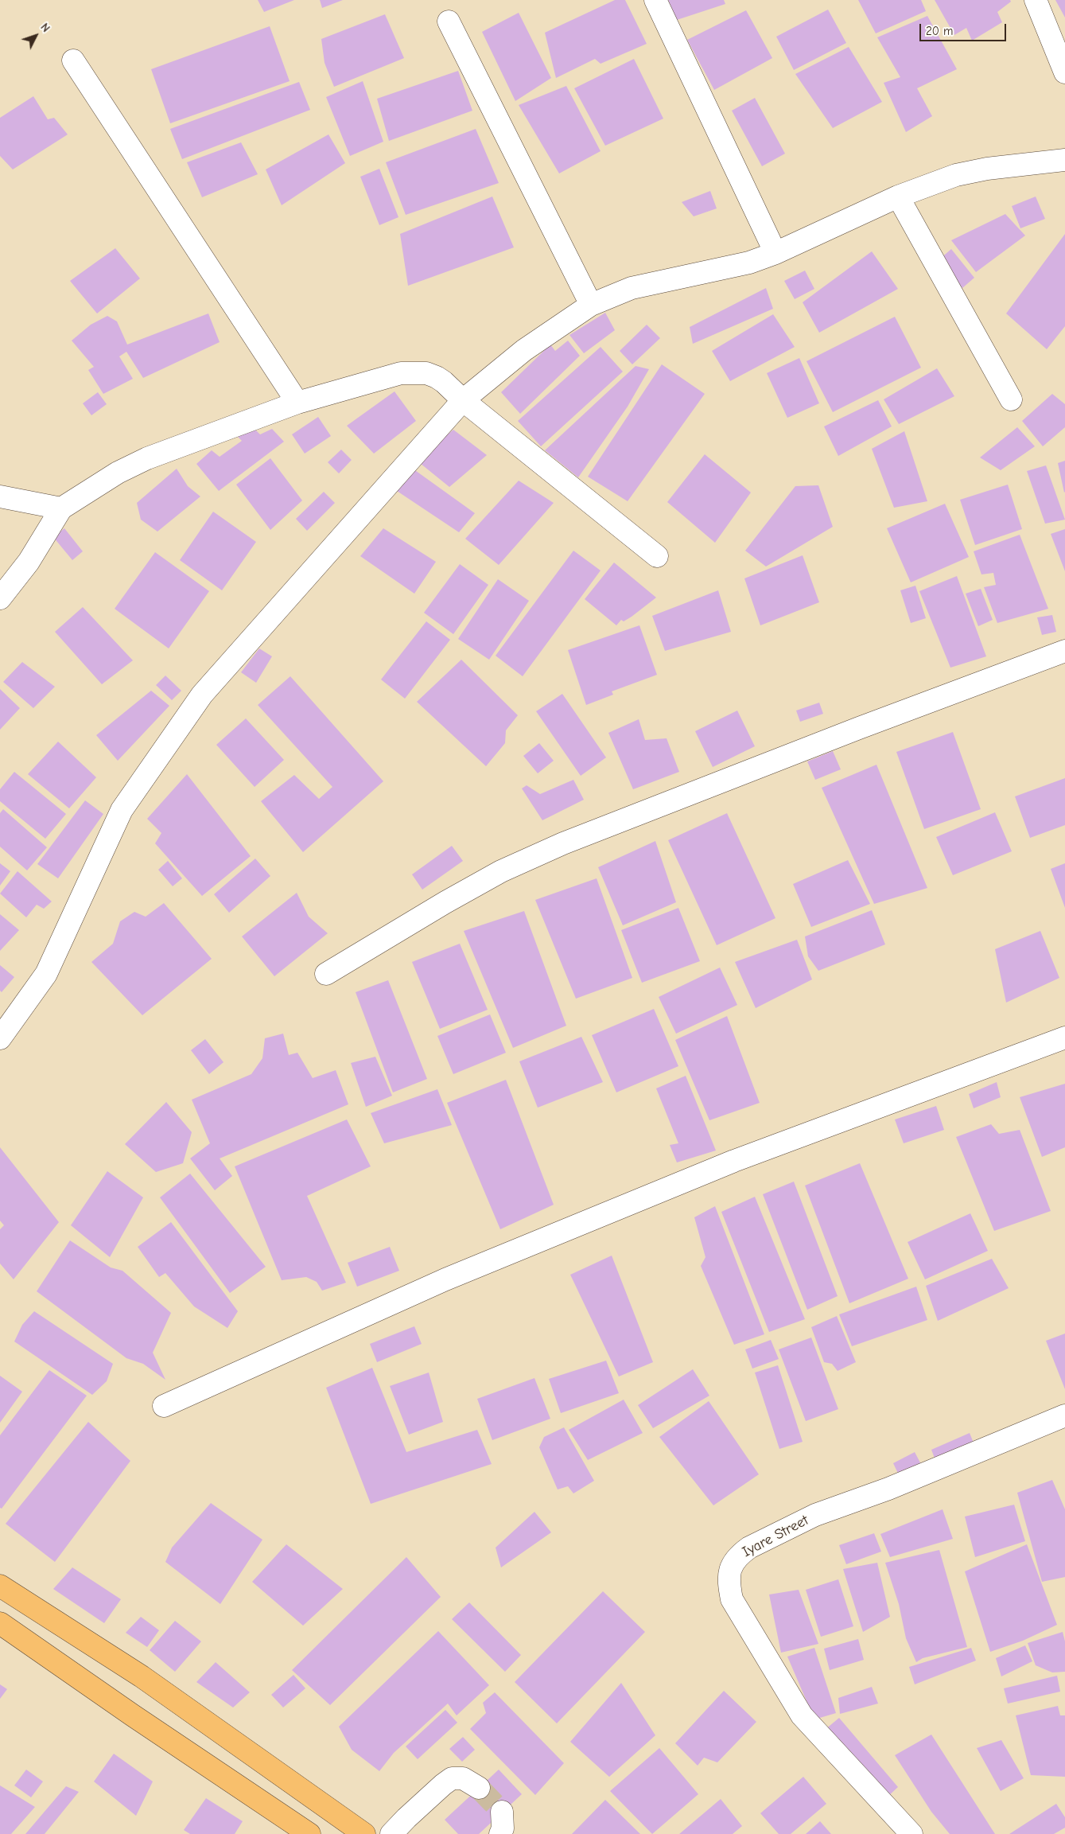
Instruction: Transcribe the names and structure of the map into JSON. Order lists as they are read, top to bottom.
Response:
{
  "streets": {
    "street": ["Iyare Street"]
  },
  "scale_bar": "20 m",
  "north": "top right"
}
